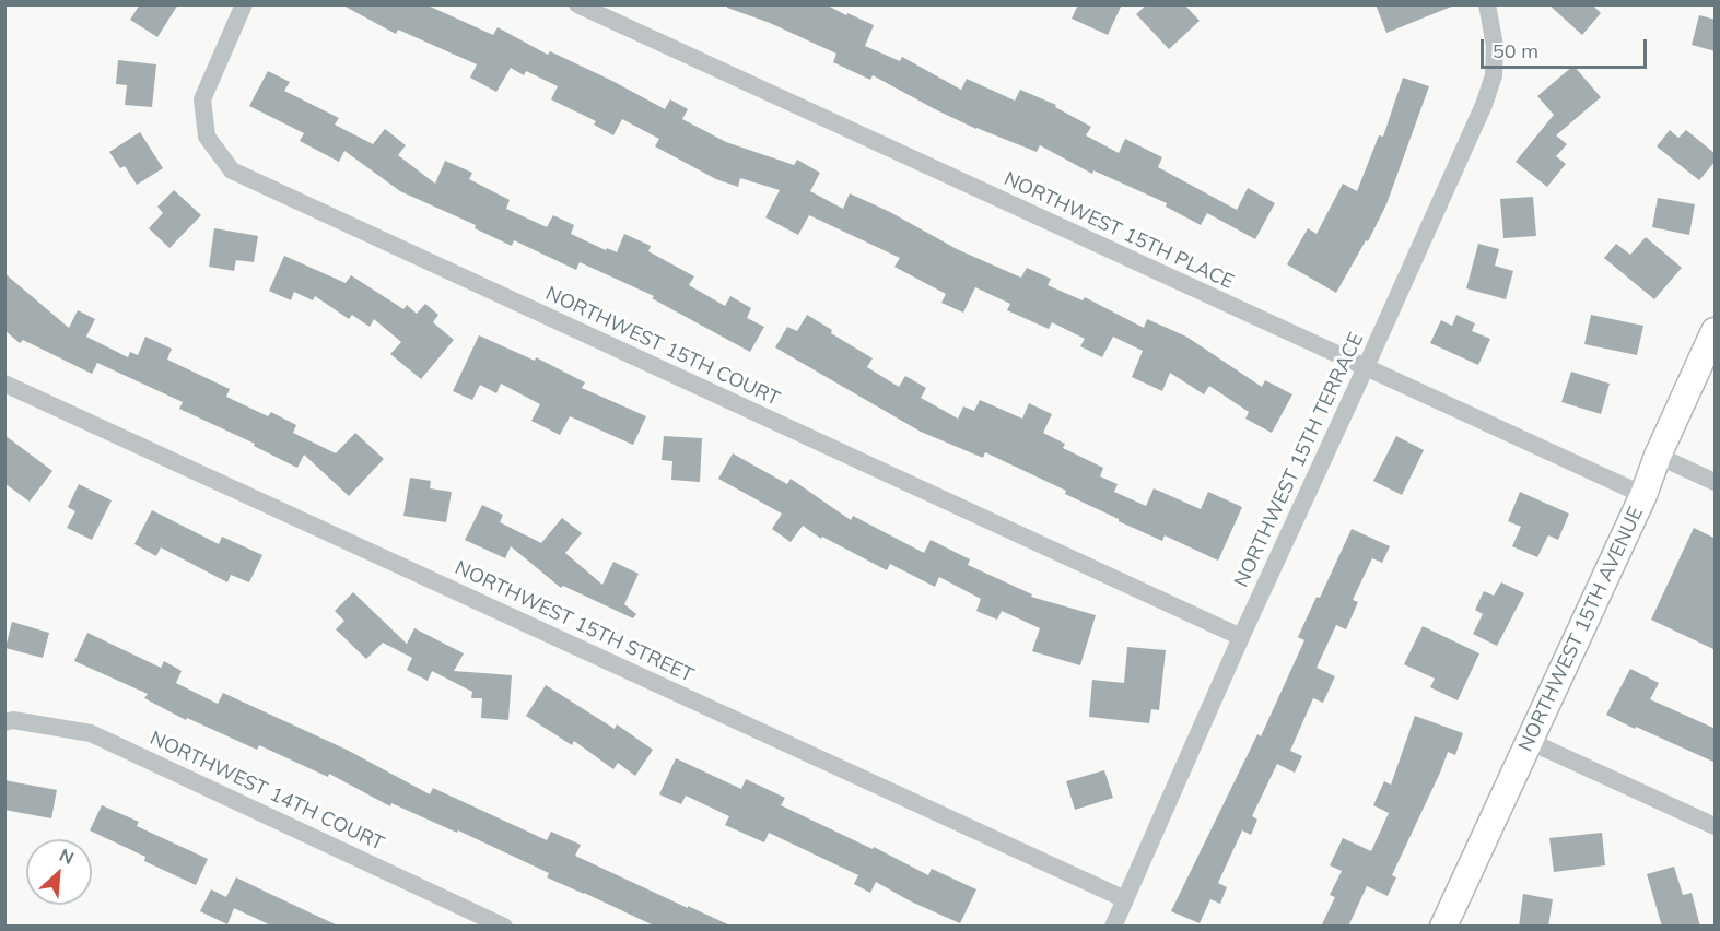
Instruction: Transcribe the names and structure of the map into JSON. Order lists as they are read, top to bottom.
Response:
{
  "streets": {
    "street": [
      "NORTHWEST 15TH PLACE",
      "NORTHWEST 15TH COURT",
      "NORTHWEST 15TH TERRACE",
      "NORTHWEST 15TH STREET",
      "NORTHWEST 15TH AVENUE",
      "NORTHWEST 14TH COURT"
    ]
  },
  "crossings": [
    ["NORTHWEST 15TH PLACE", "NORTHWEST 15TH TERRACE"],
    ["NORTHWEST 15TH PLACE", "NORTHWEST 15TH AVENUE"],
    ["NORTHWEST 15TH COURT", "NORTHWEST 15TH TERRACE"],
    ["NORTHWEST 15TH TERRACE", "NORTHWEST 15TH STREET"]
  ],
  "scale_bar": "50 m",
  "north": "top right"
}
